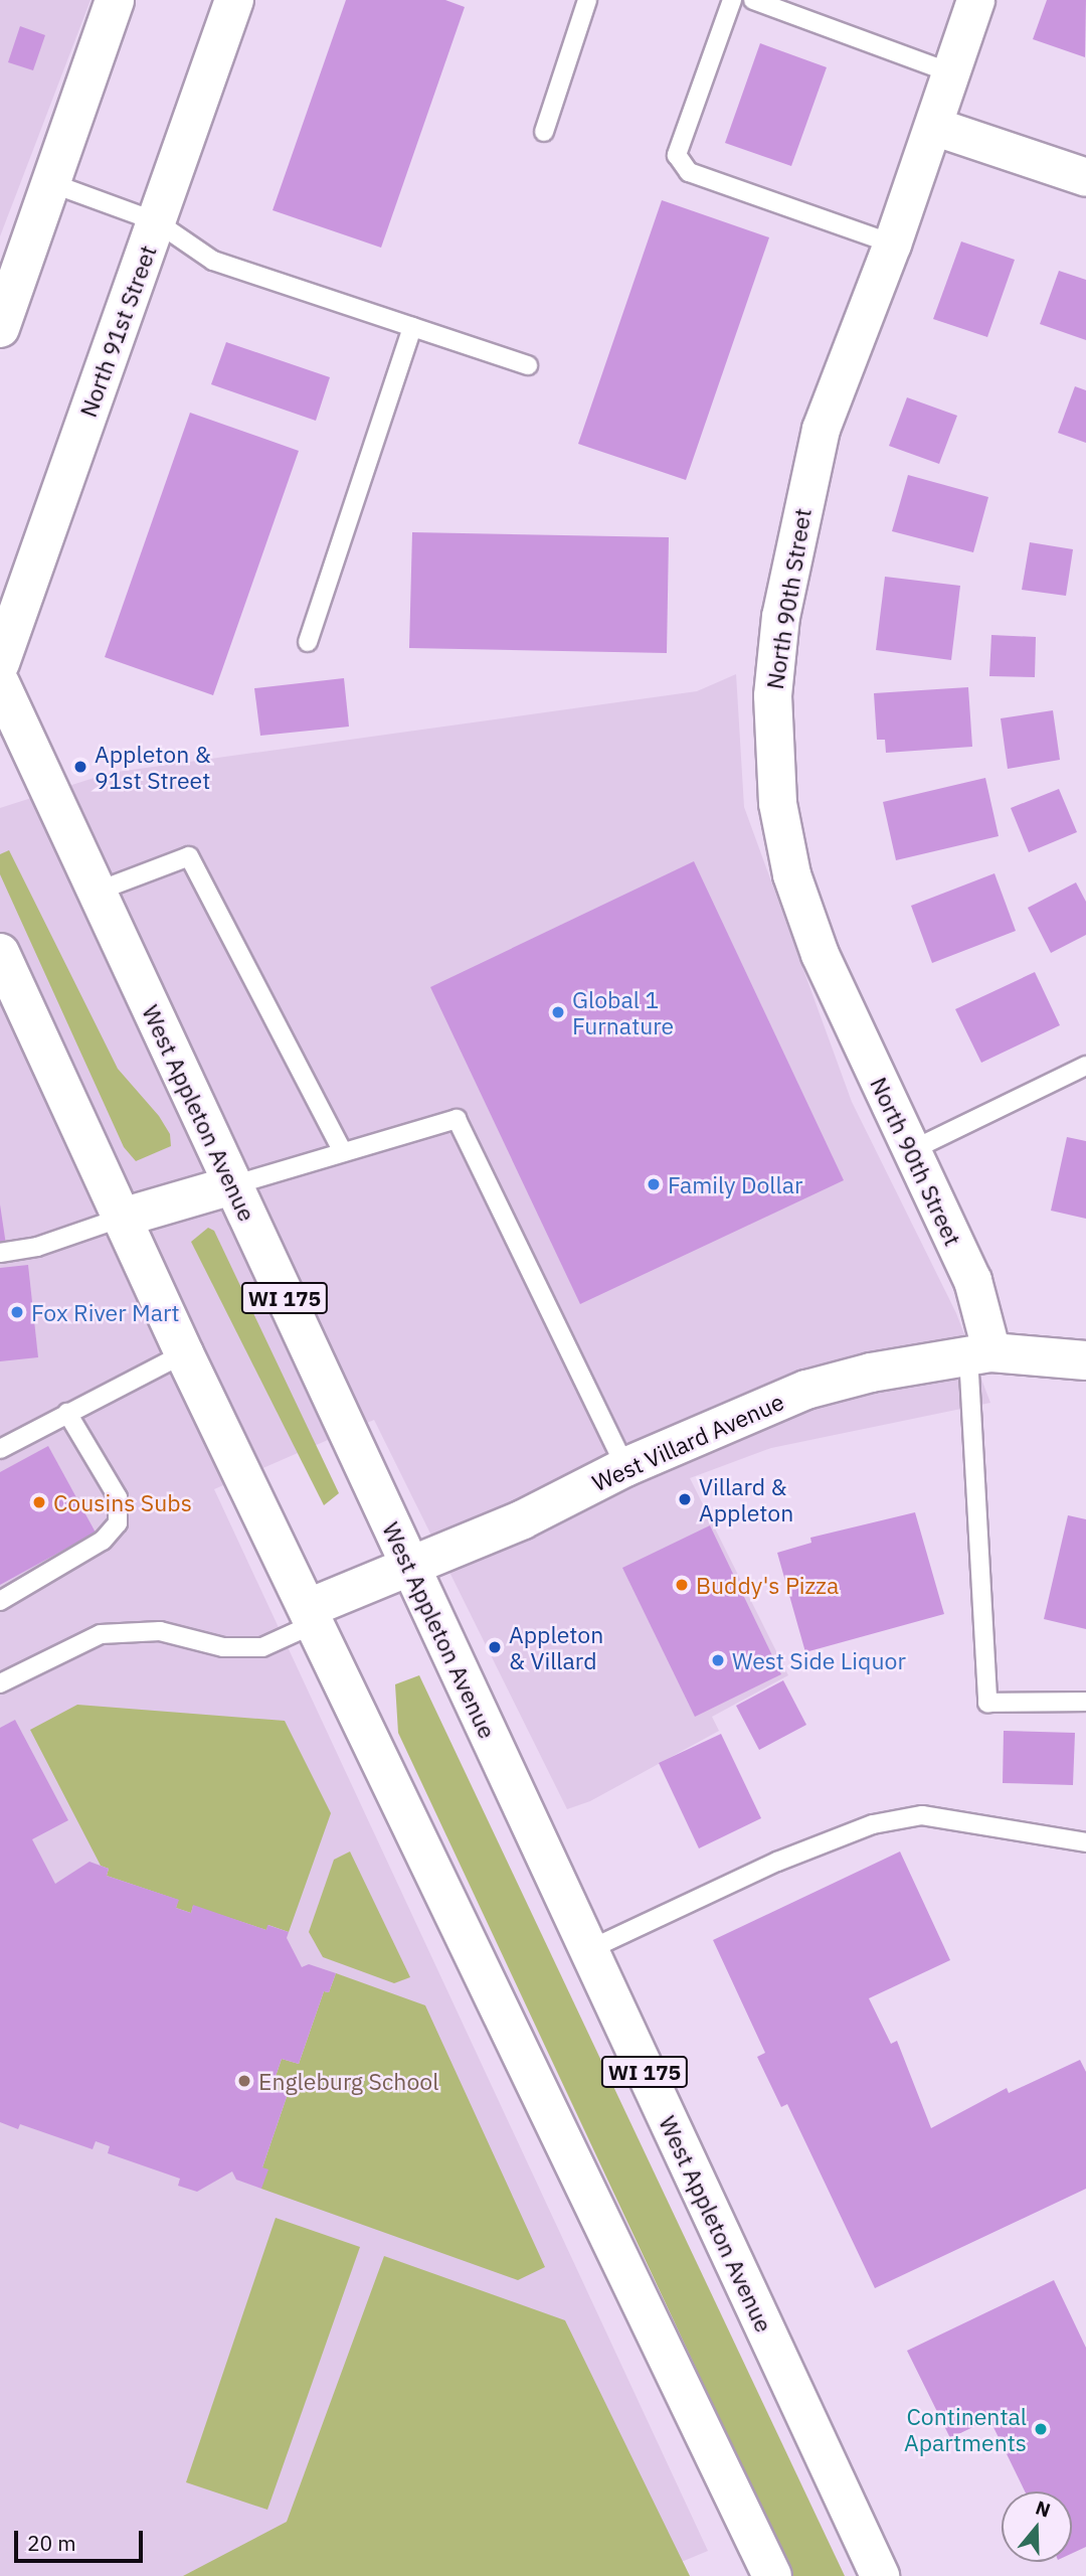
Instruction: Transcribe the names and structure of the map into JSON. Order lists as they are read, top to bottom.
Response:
{
  "streets": {
    "main road": [
      "North 91st Street",
      "West Appleton Avenue",
      "WI 175",
      "West Villard Avenue"
    ],
    "street": ["North 90th Street"]
  },
  "crossings": [
    ["North 90th Street", "West Villard Avenue"],
    ["West Appleton Avenue", "West Villard Avenue"]
  ],
  "places": [
    "Appleton & 91st Street",
    "Global 1 Furnature",
    "Family Dollar",
    "Fox River Mart",
    "Villard & Appleton",
    "Cousins Subs",
    "Buddy's Pizza",
    "Appleton & Villard",
    "West Side Liquor",
    "Engleburg School",
    "Continental Apartments"
  ],
  "scale_bar": "20 m",
  "north": "top"
}
